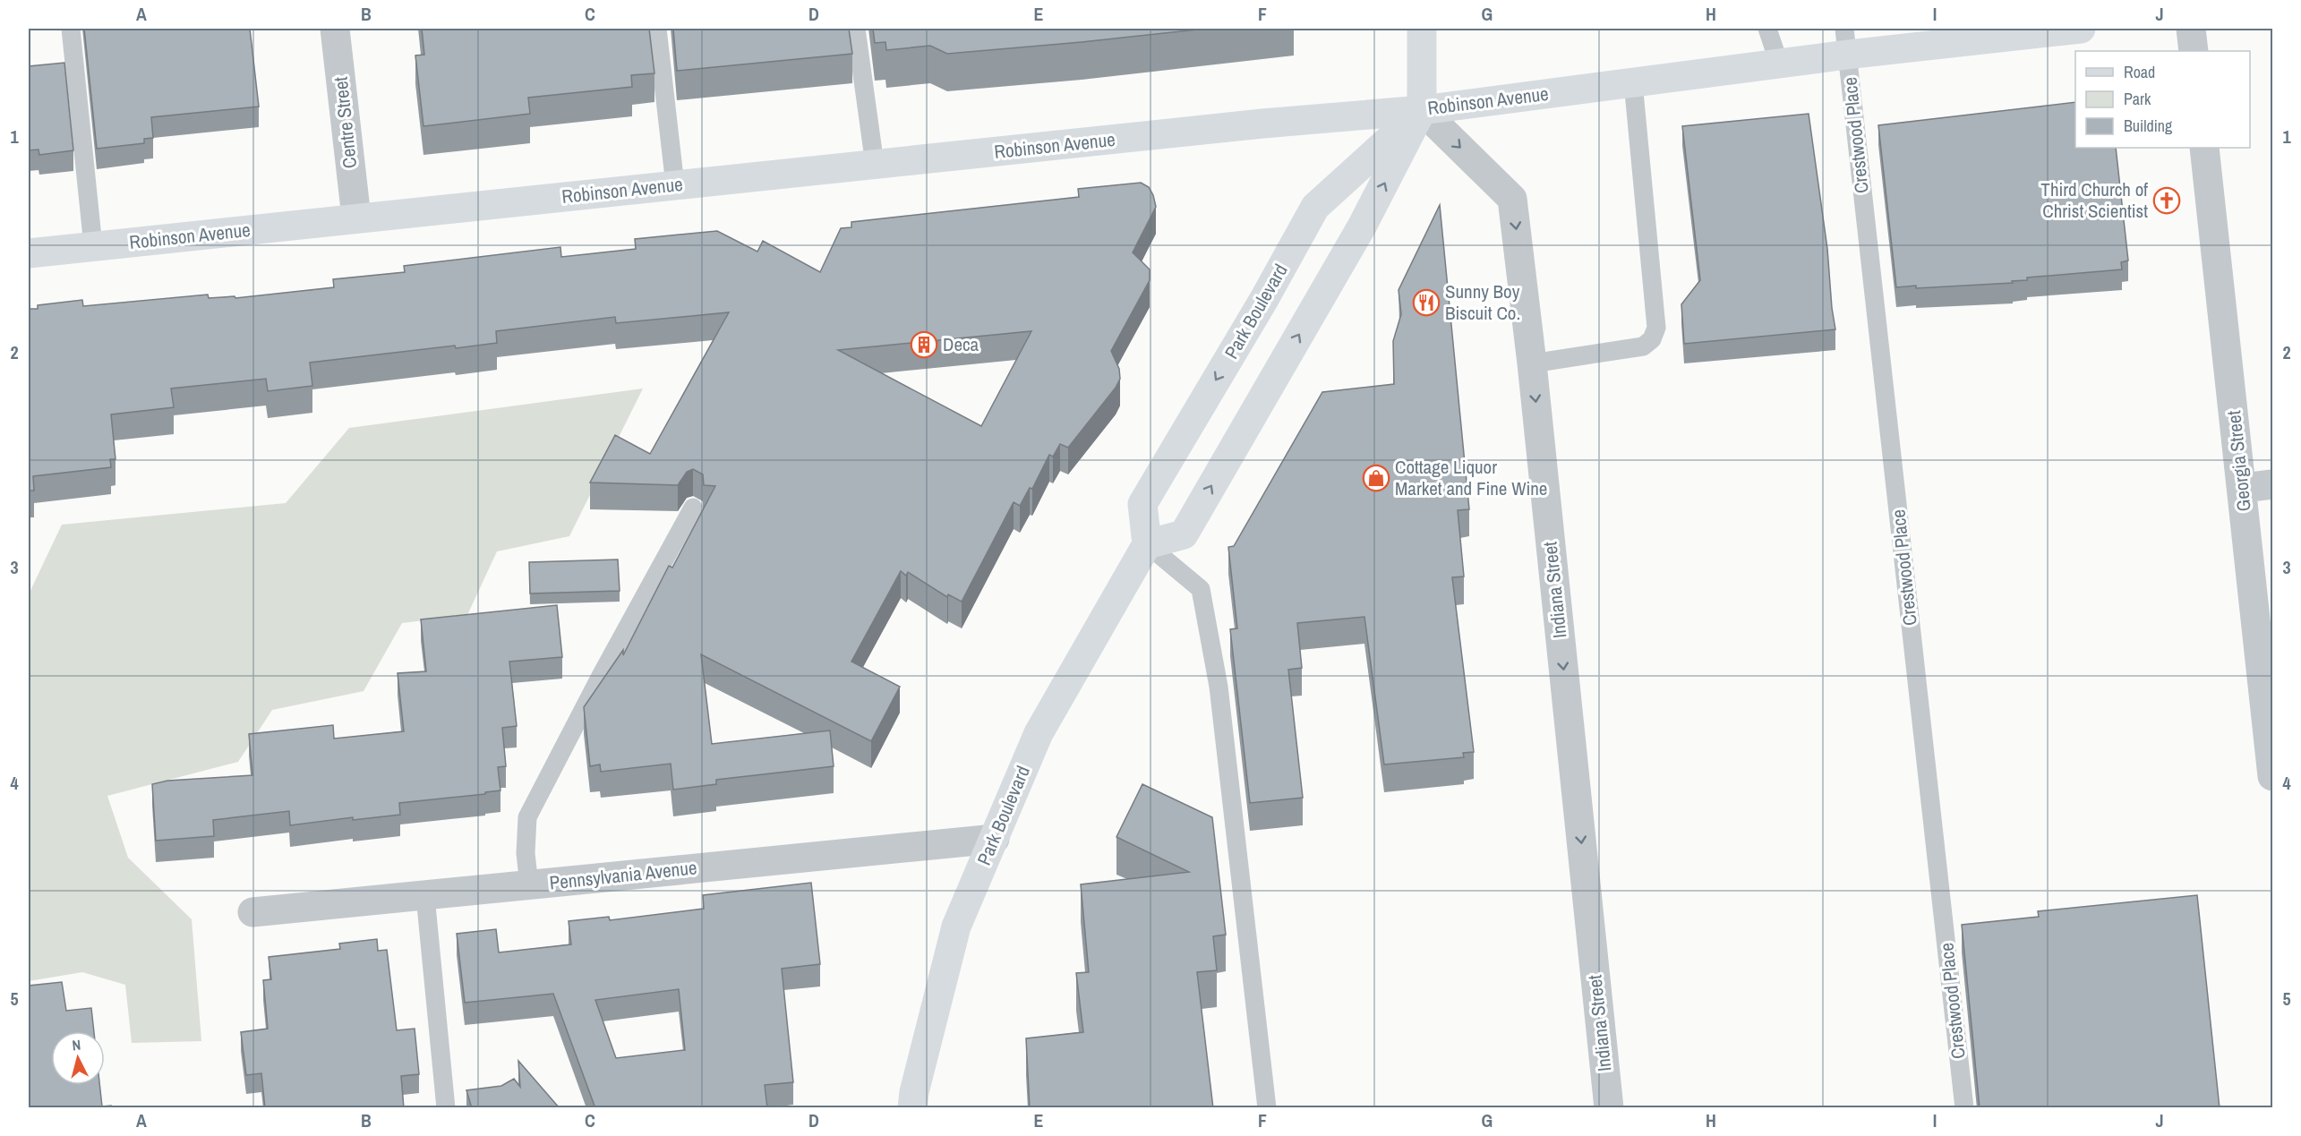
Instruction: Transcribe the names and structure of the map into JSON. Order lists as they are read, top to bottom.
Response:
{
  "streets": {
    "main road": ["Robinson Avenue", "Park Boulevard"],
    "street": [
      "Centre Street",
      "Georgia Street",
      "Indiana Street",
      "Pennsylvania Avenue"
    ],
    "lane": ["Crestwood Place"]
  },
  "crossings": [
    ["Robinson Avenue", "Centre Street"],
    ["Robinson Avenue", "Crestwood Place"],
    ["Robinson Avenue", "Park Boulevard"],
    ["Robinson Avenue", "Indiana Street"],
    ["Park Boulevard", "Indiana Street"],
    ["Park Boulevard", "Pennsylvania Avenue"]
  ],
  "one_way": ["Indiana Street"],
  "places": {
    "church": ["Third Church of Christ Scientist"],
    "restaurant": ["Sunny Boy Biscuit Co."],
    "building": ["Deca"],
    "shop": ["Cottage Liquor Market and Fine Wine"]
  },
  "legend": ["Road", "Park", "Building"],
  "north": "top",
  "grid": {
    "columns": [
      "A",
      "B",
      "C",
      "D",
      "E",
      "F",
      "G",
      "H",
      "I",
      "J"
    ],
    "rows": [
      "1",
      "2",
      "3",
      "4",
      "5"
    ]
  }
}
